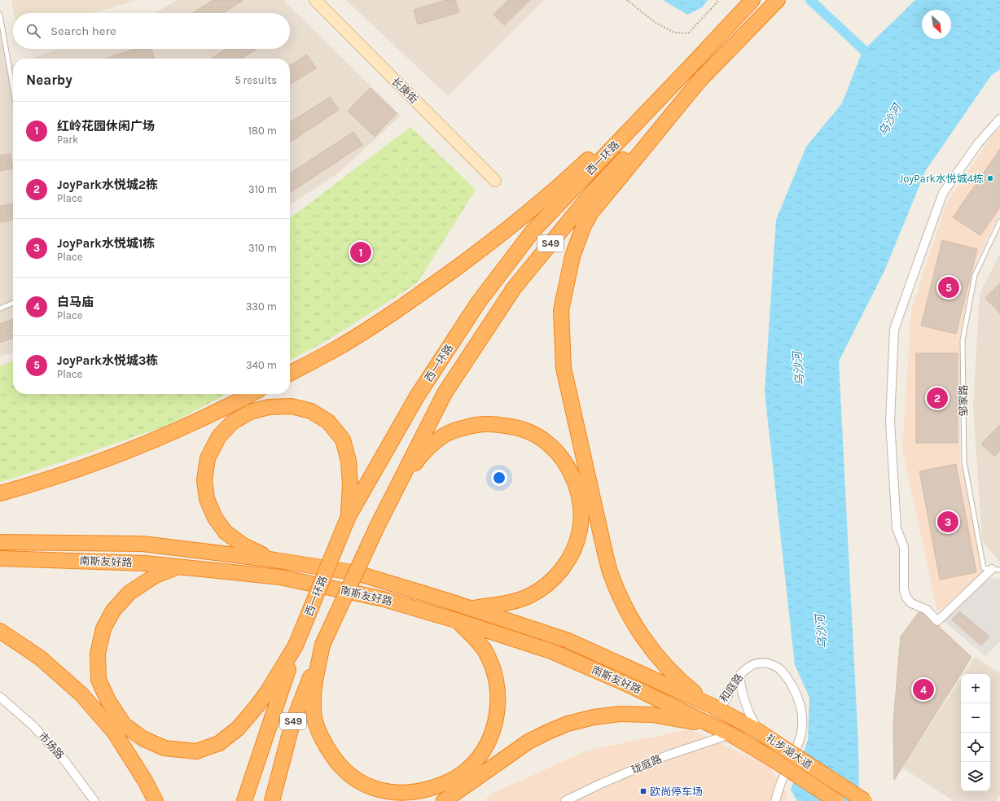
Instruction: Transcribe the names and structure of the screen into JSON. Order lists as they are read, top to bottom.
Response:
{
  "streets": {
    "highway": [
      "西一环路",
      "S49",
      "南斯友好路",
      "礼步湖大道"
    ],
    "street": [
      "长庚街",
      "和庭路",
      "市场路",
      "珑庭路"
    ],
    "lane": ["邹家路"]
  },
  "crossings": [
    ["南斯友好路", "和庭路"],
    ["南斯友好路", "礼步湖大道"],
    ["和庭路", "礼步湖大道"],
    ["礼步湖大道", "珑庭路"]
  ],
  "water": ["乌沙河"],
  "places": {
    "other": ["JoyPark水悦城4栋"],
    "transit": ["欧尚停车场"]
  },
  "north": "bottom right",
  "page": {
    "search": "Search here",
    "heading": ["Nearby", "5 results"],
    "list": [
      {
        "mark": "1",
        "name": "红岭花园休闲广场",
        "note": "Park",
        "value": "180 m"
      },
      {
        "mark": "2",
        "name": "JoyPark水悦城2栋",
        "note": "Place",
        "value": "310 m"
      },
      {
        "mark": "3",
        "name": "JoyPark水悦城1栋",
        "note": "Place",
        "value": "310 m"
      },
      {
        "mark": "4",
        "name": "白马庙",
        "note": "Place",
        "value": "330 m"
      },
      {
        "mark": "5",
        "name": "JoyPark水悦城3栋",
        "note": "Place",
        "value": "340 m"
      }
    ],
    "pins": [
      "1",
      "5",
      "2",
      "3",
      "4"
    ],
    "map_buttons": ["+", "−"]
  }
}
